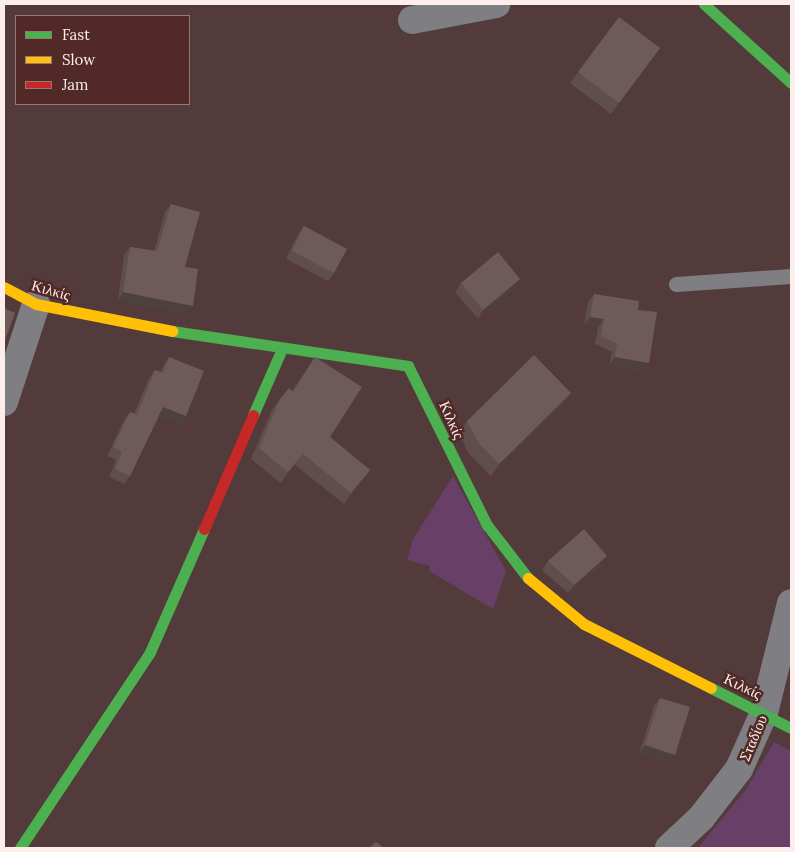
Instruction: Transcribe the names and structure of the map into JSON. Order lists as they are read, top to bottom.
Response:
{
  "streets": {
    "street": ["Κιλκίς", "Σταδίου"]
  },
  "crossings": [
    ["Κιλκίς", "Σταδίου"]
  ],
  "legend": ["Fast", "Slow", "Jam"]
}
